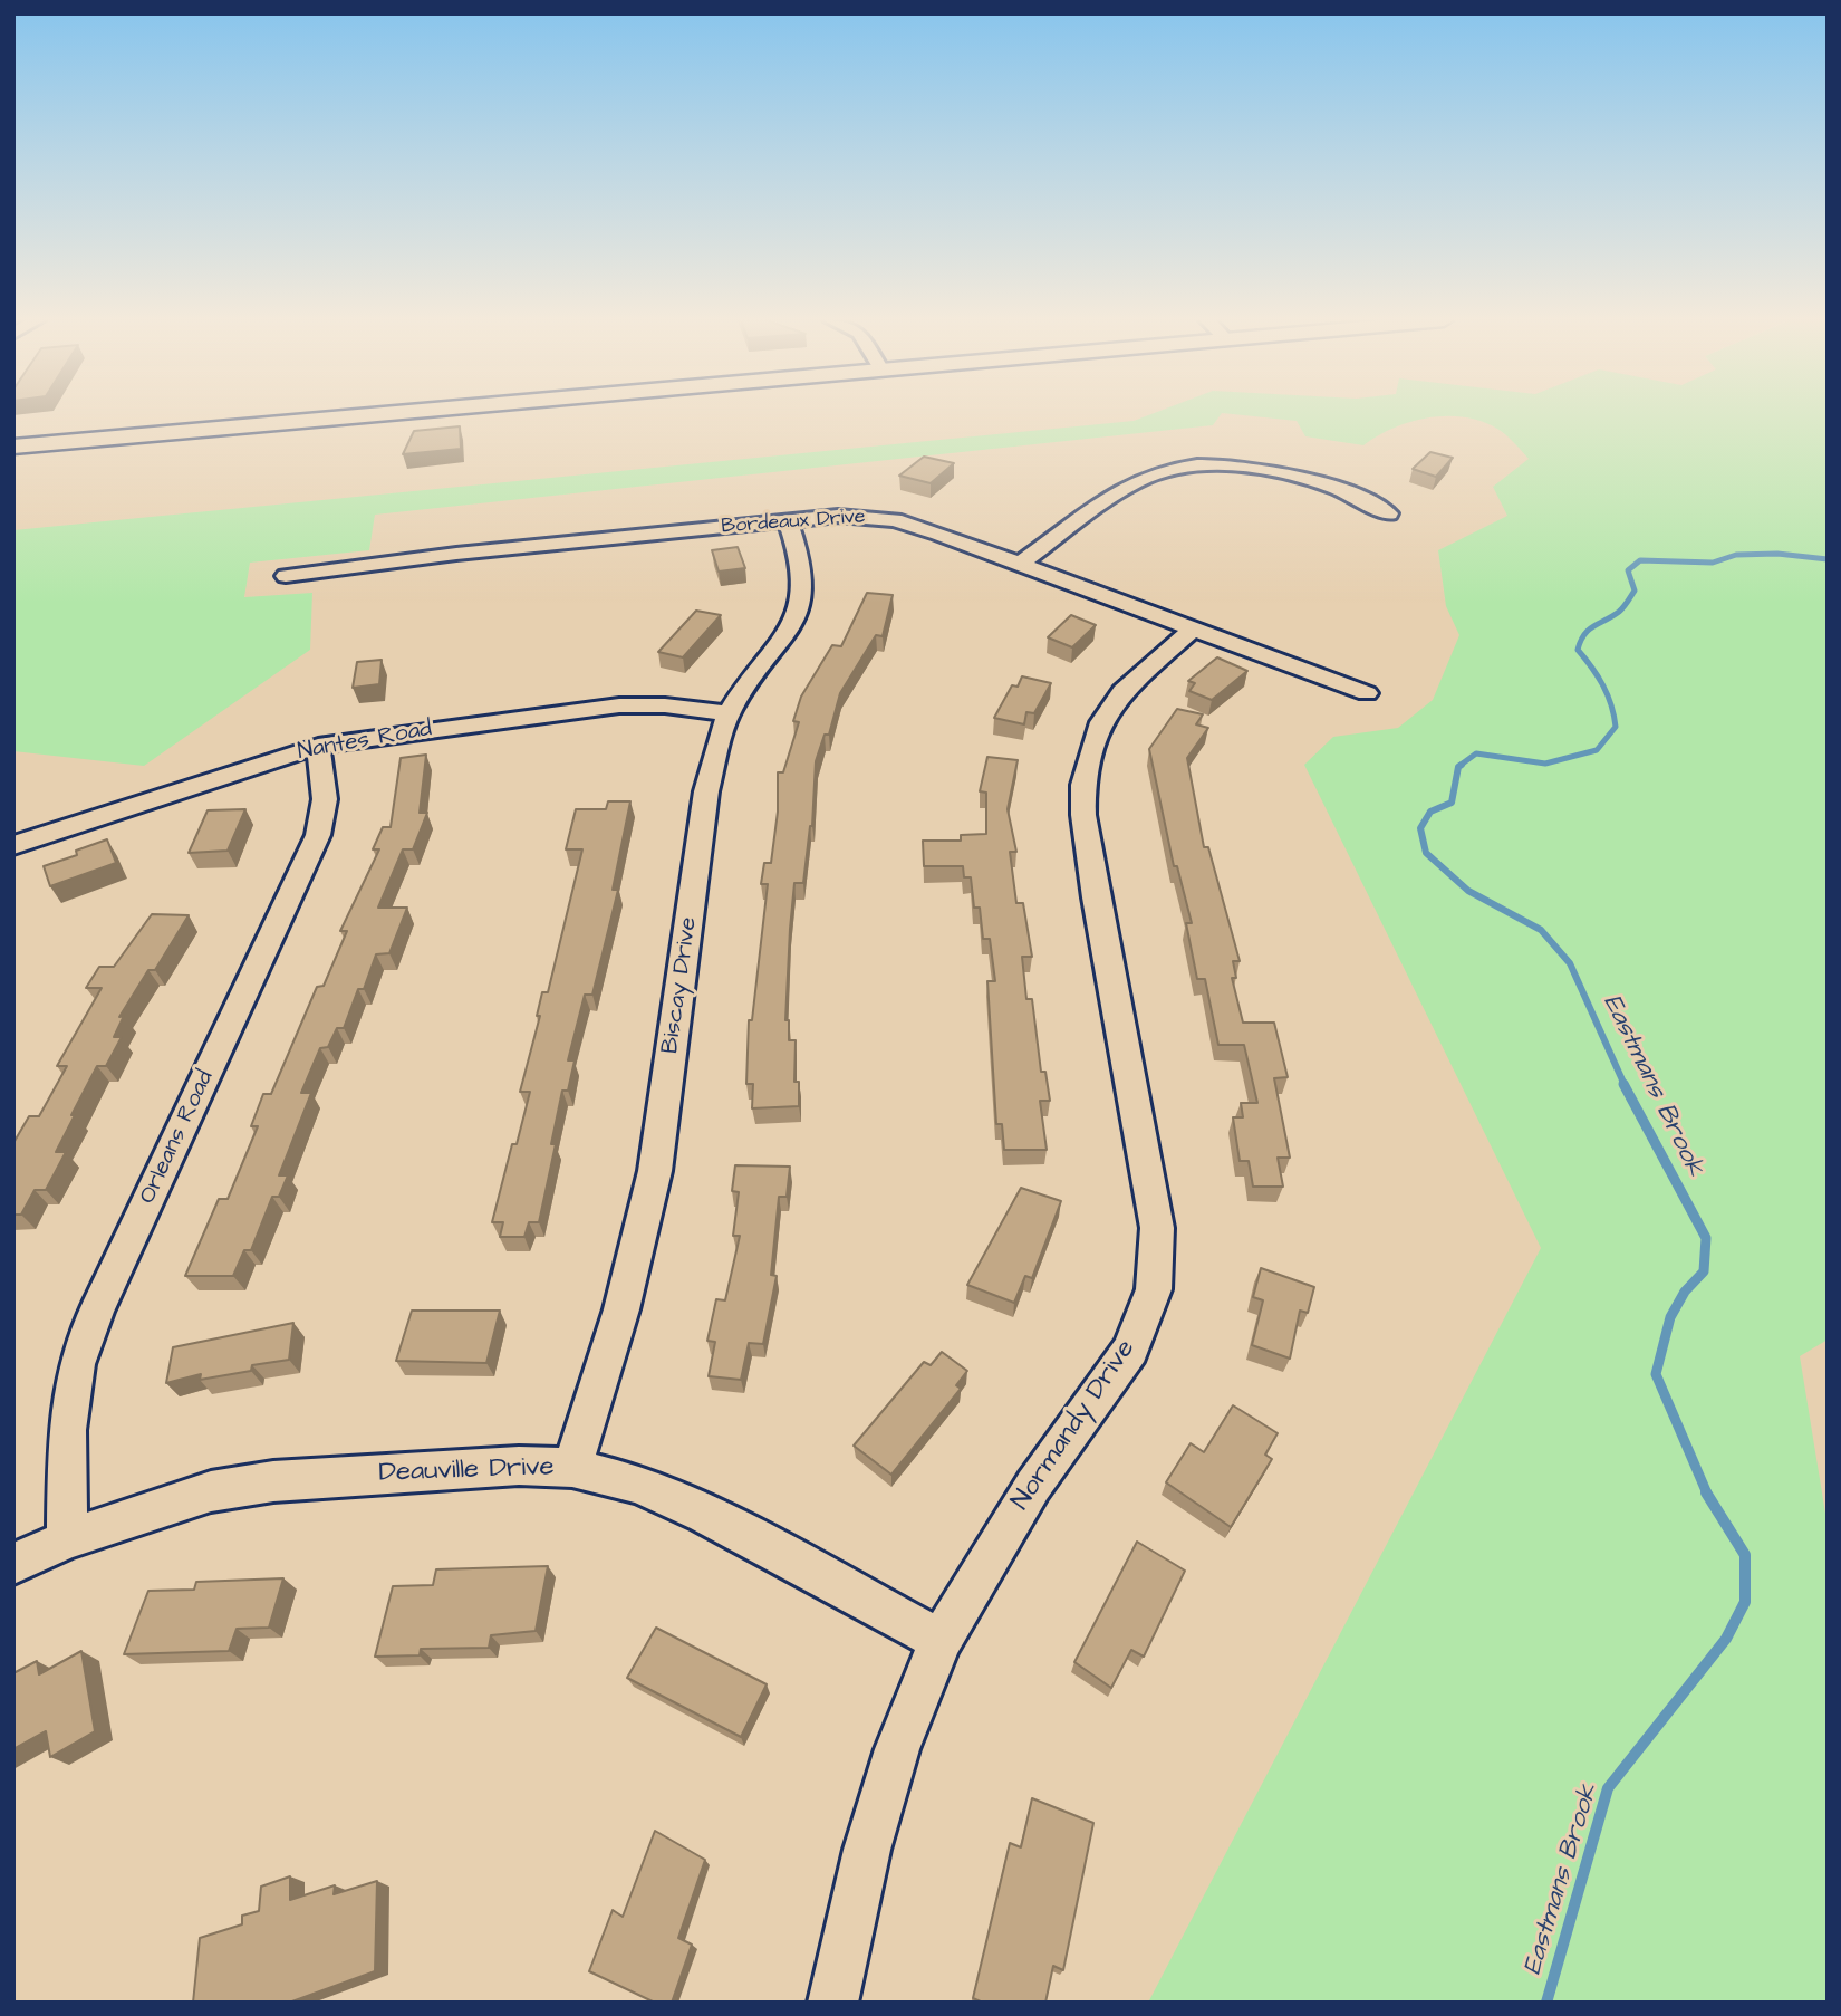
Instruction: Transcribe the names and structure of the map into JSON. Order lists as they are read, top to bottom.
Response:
{
  "streets": {
    "street": [
      "Bordeaux Drive",
      "Nantes Road",
      "Biscay Drive",
      "Orleans Road",
      "Normandy Drive",
      "Deauville Drive"
    ]
  },
  "crossings": [
    ["Bordeaux Drive", "Biscay Drive"],
    ["Bordeaux Drive", "Normandy Drive"],
    ["Nantes Road", "Biscay Drive"],
    ["Nantes Road", "Orleans Road"],
    ["Biscay Drive", "Deauville Drive"],
    ["Orleans Road", "Deauville Drive"],
    ["Normandy Drive", "Deauville Drive"]
  ],
  "water": ["Eastmans Brook"]
}
